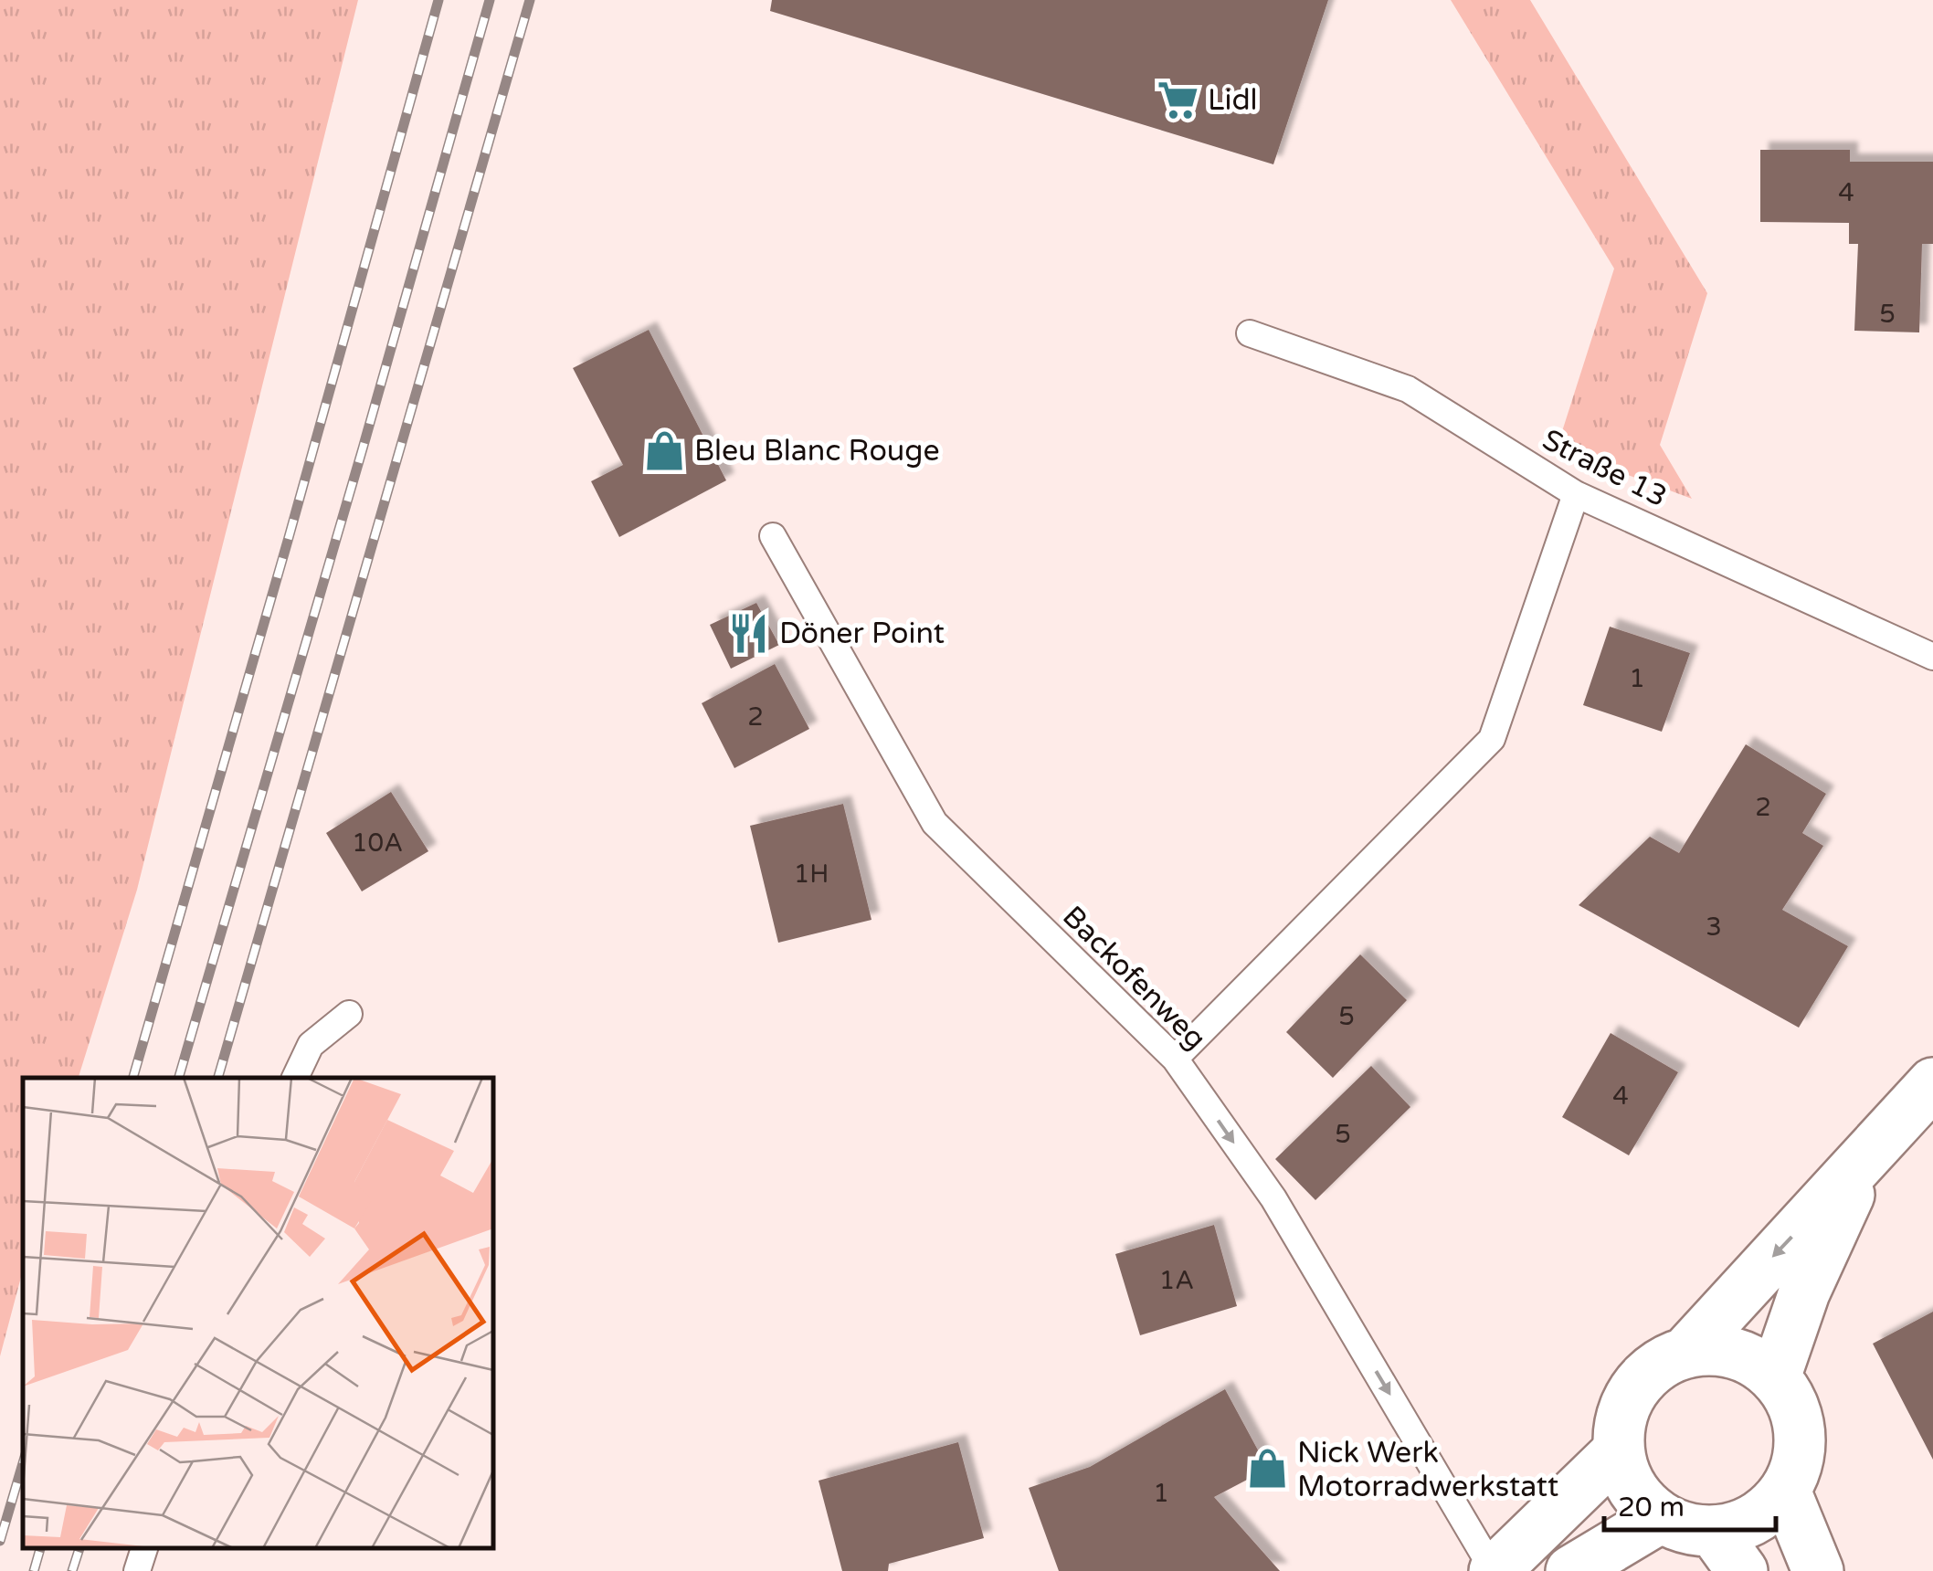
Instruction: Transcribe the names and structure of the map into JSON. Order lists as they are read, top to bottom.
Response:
{
  "streets": {
    "lane": ["Straße 13", "Backofenweg"]
  },
  "one_way": ["Backofenweg"],
  "places": {
    "supermarket": ["Lidl"],
    "shop": ["Bleu Blanc Rouge", "Nick Werk Motorradwerkstatt"],
    "restaurant": ["Döner Point"]
  },
  "house_numbers": [
    "4",
    "5",
    "1",
    "2",
    "2",
    "10A",
    "1H",
    "3",
    "5",
    "4",
    "5",
    "1A",
    "1"
  ],
  "scale_bar": "20 m"
}
